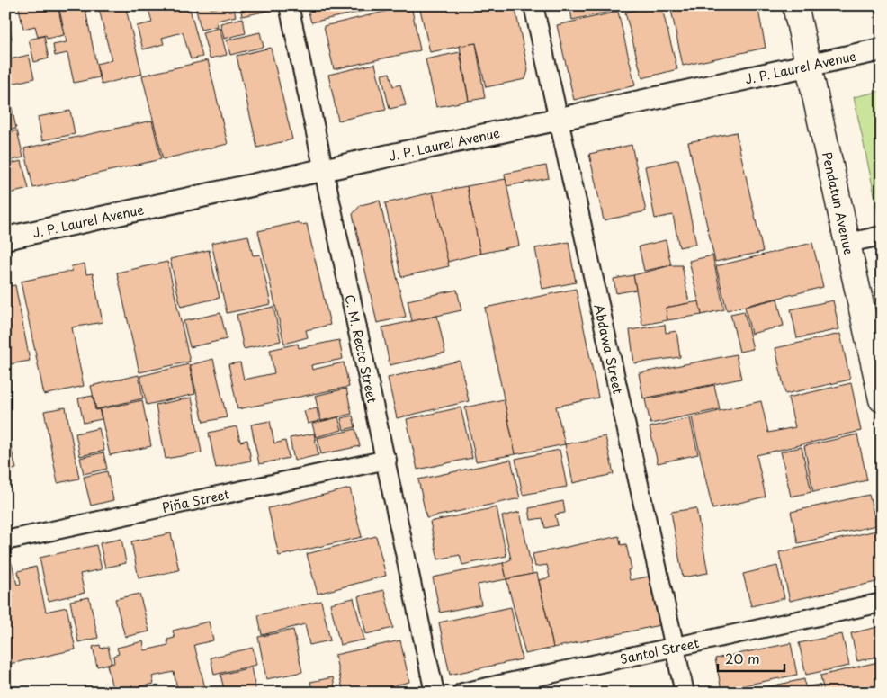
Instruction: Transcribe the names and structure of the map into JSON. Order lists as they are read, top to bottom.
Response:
{
  "streets": {
    "main road": ["Pendatun Avenue"],
    "street": [
      "J. P. Laurel Avenue",
      "C. M. Recto Street",
      "Abdawa Street",
      "Piña Street",
      "Santol Street"
    ]
  },
  "crossings": [
    ["J. P. Laurel Avenue", "Pendatun Avenue"],
    ["J. P. Laurel Avenue", "C. M. Recto Street"],
    ["J. P. Laurel Avenue", "Abdawa Street"],
    ["C. M. Recto Street", "Piña Street"],
    ["Abdawa Street", "Santol Street"]
  ],
  "scale_bar": "20 m"
}
